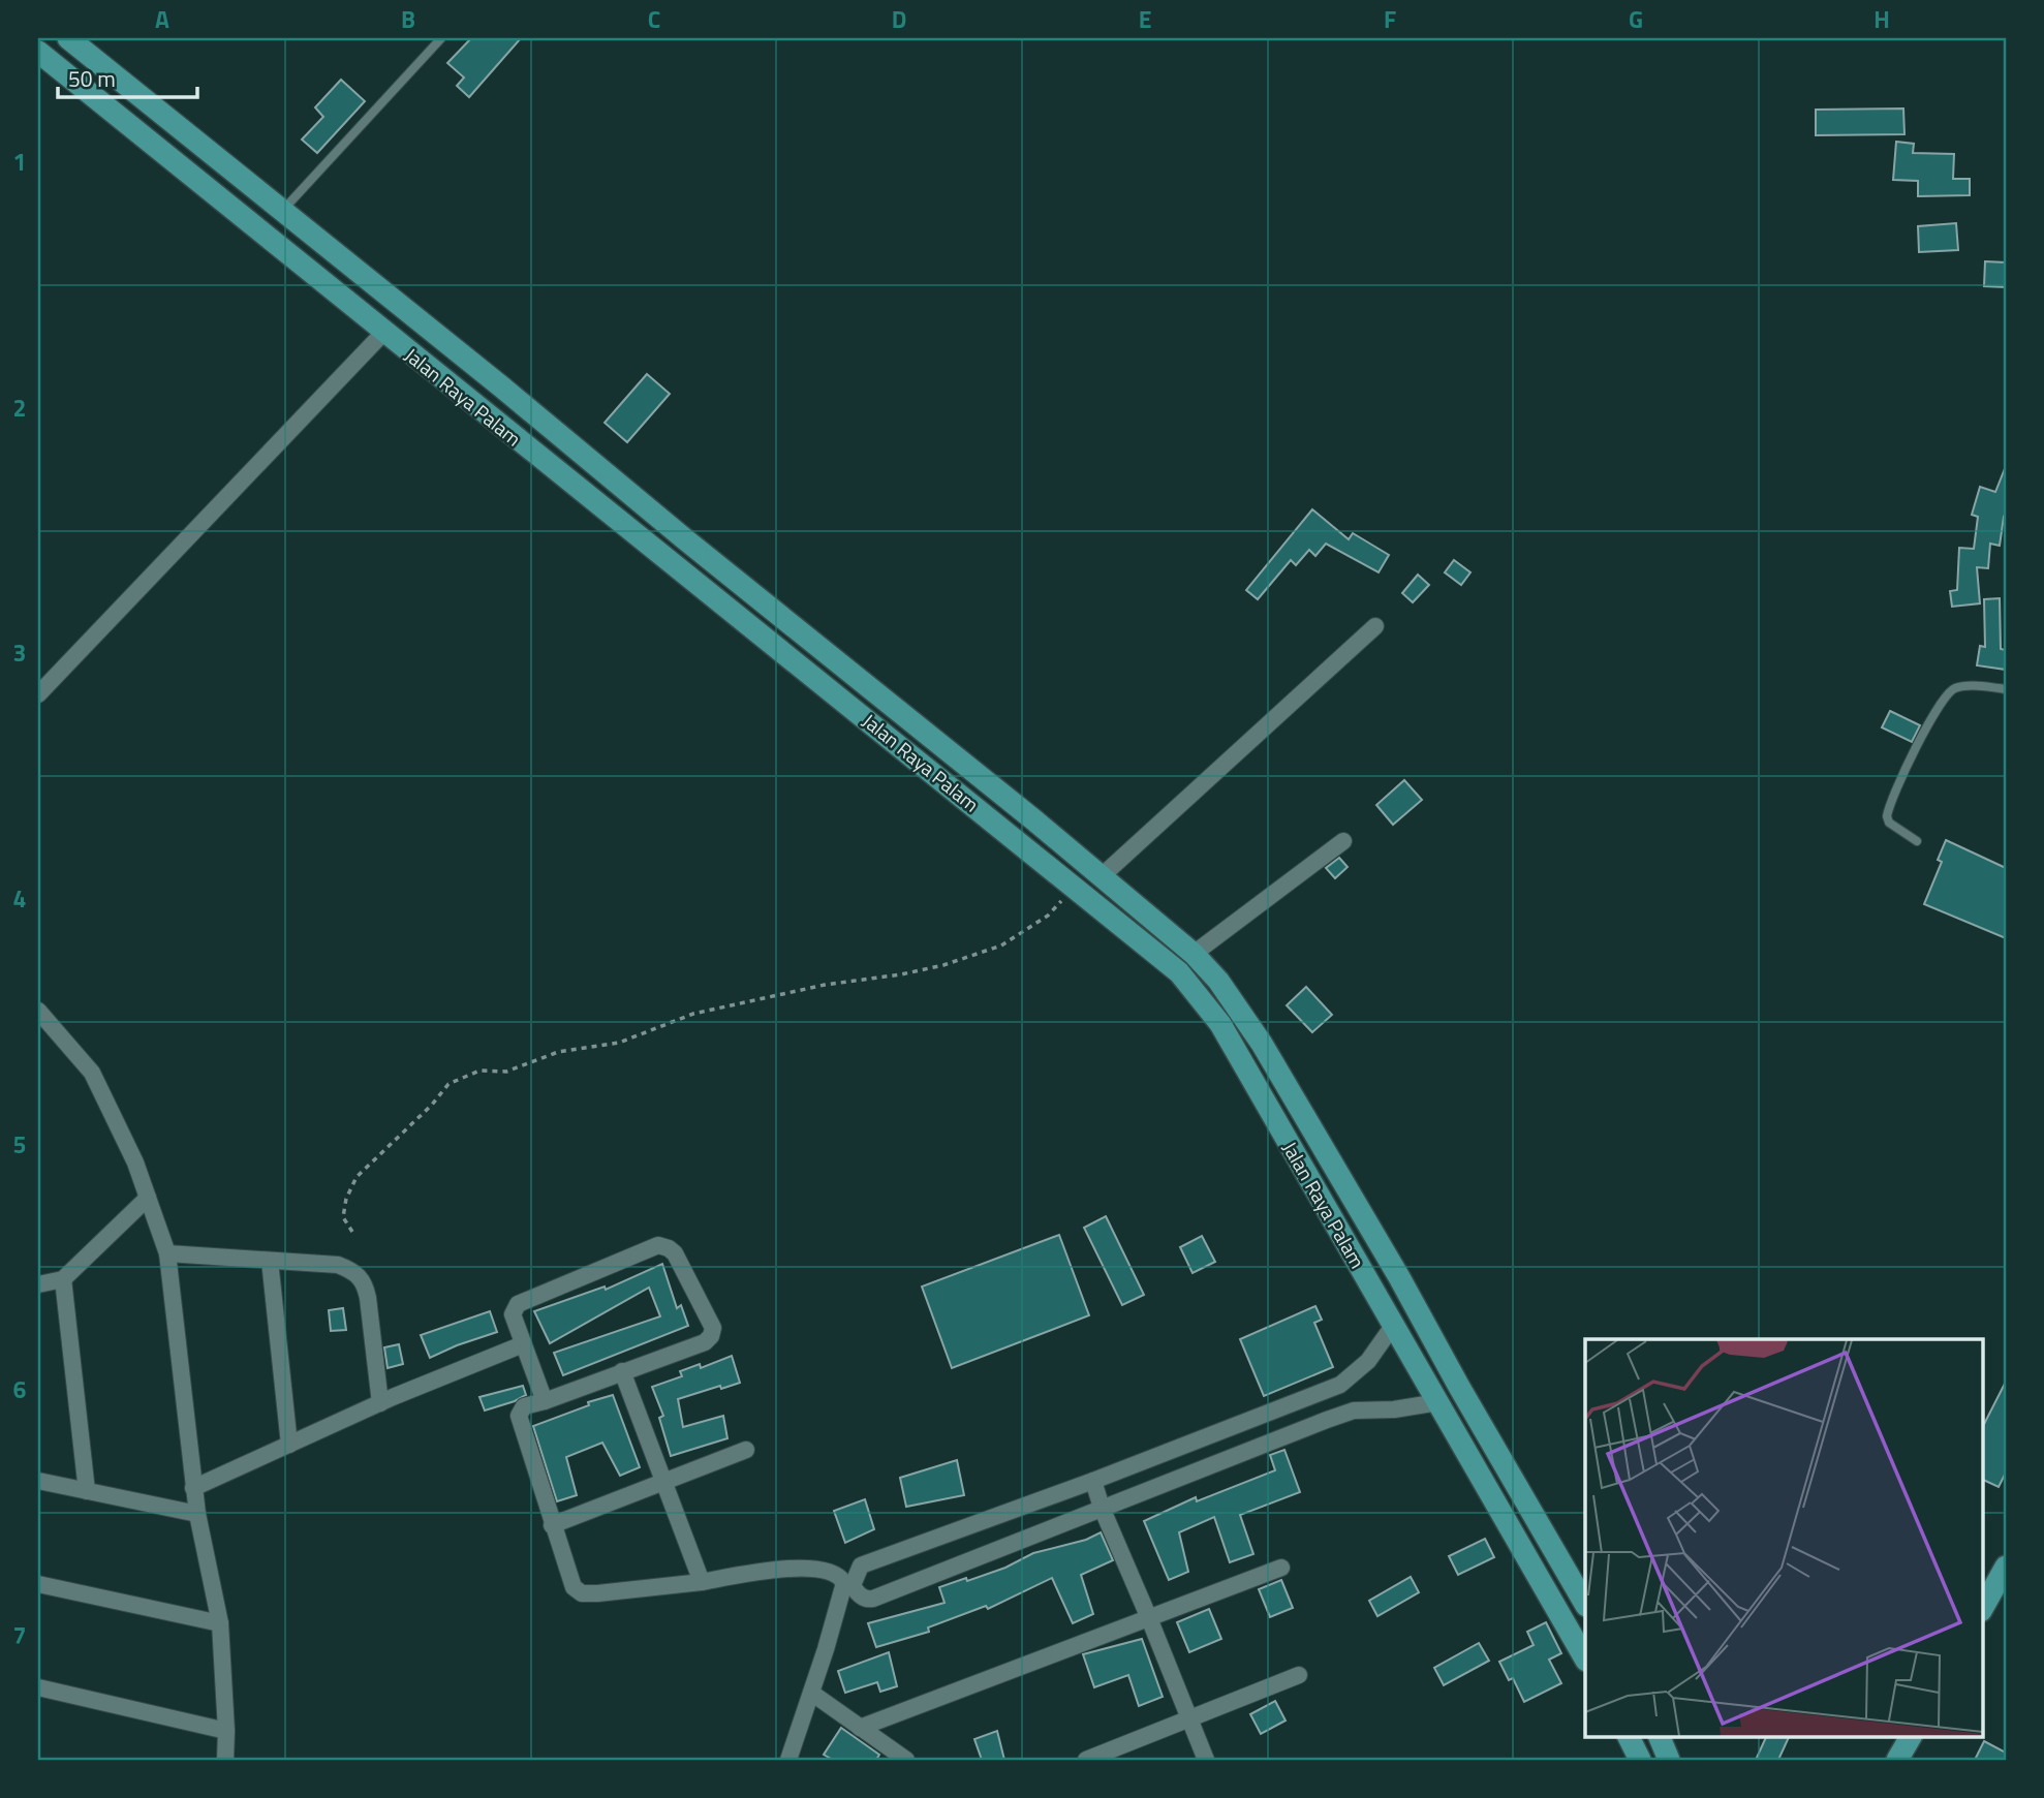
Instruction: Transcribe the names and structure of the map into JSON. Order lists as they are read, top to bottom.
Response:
{
  "streets": {
    "main road": ["Jalan Raya Palam"]
  },
  "scale_bar": "50 m",
  "grid": {
    "columns": [
      "A",
      "B",
      "C",
      "D",
      "E",
      "F",
      "G",
      "H"
    ],
    "rows": [
      "1",
      "2",
      "3",
      "4",
      "5",
      "6",
      "7"
    ]
  }
}
